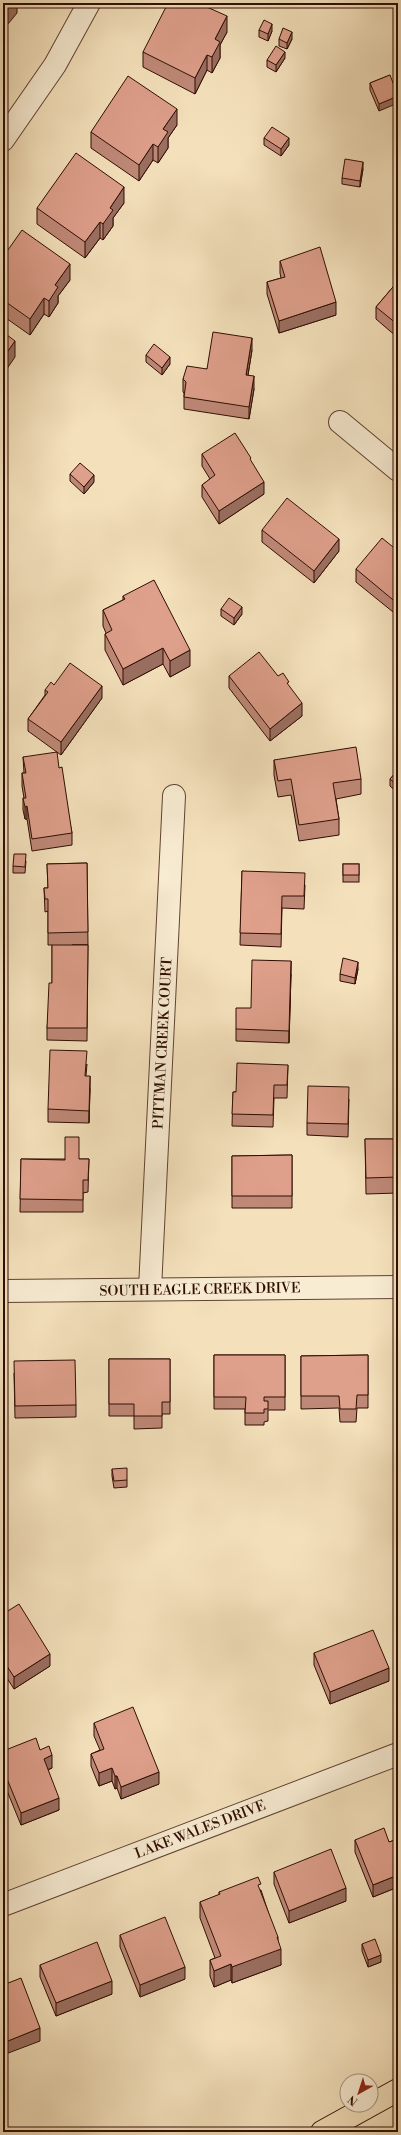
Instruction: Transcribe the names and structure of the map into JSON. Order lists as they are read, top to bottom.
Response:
{
  "streets": {
    "street": ["PITTMAN CREEK COURT", "SOUTH EAGLE CREEK DRIVE", "LAKE WALES DRIVE"]
  },
  "crossings": [
    ["PITTMAN CREEK COURT", "SOUTH EAGLE CREEK DRIVE"]
  ],
  "north": "bottom left"
}
